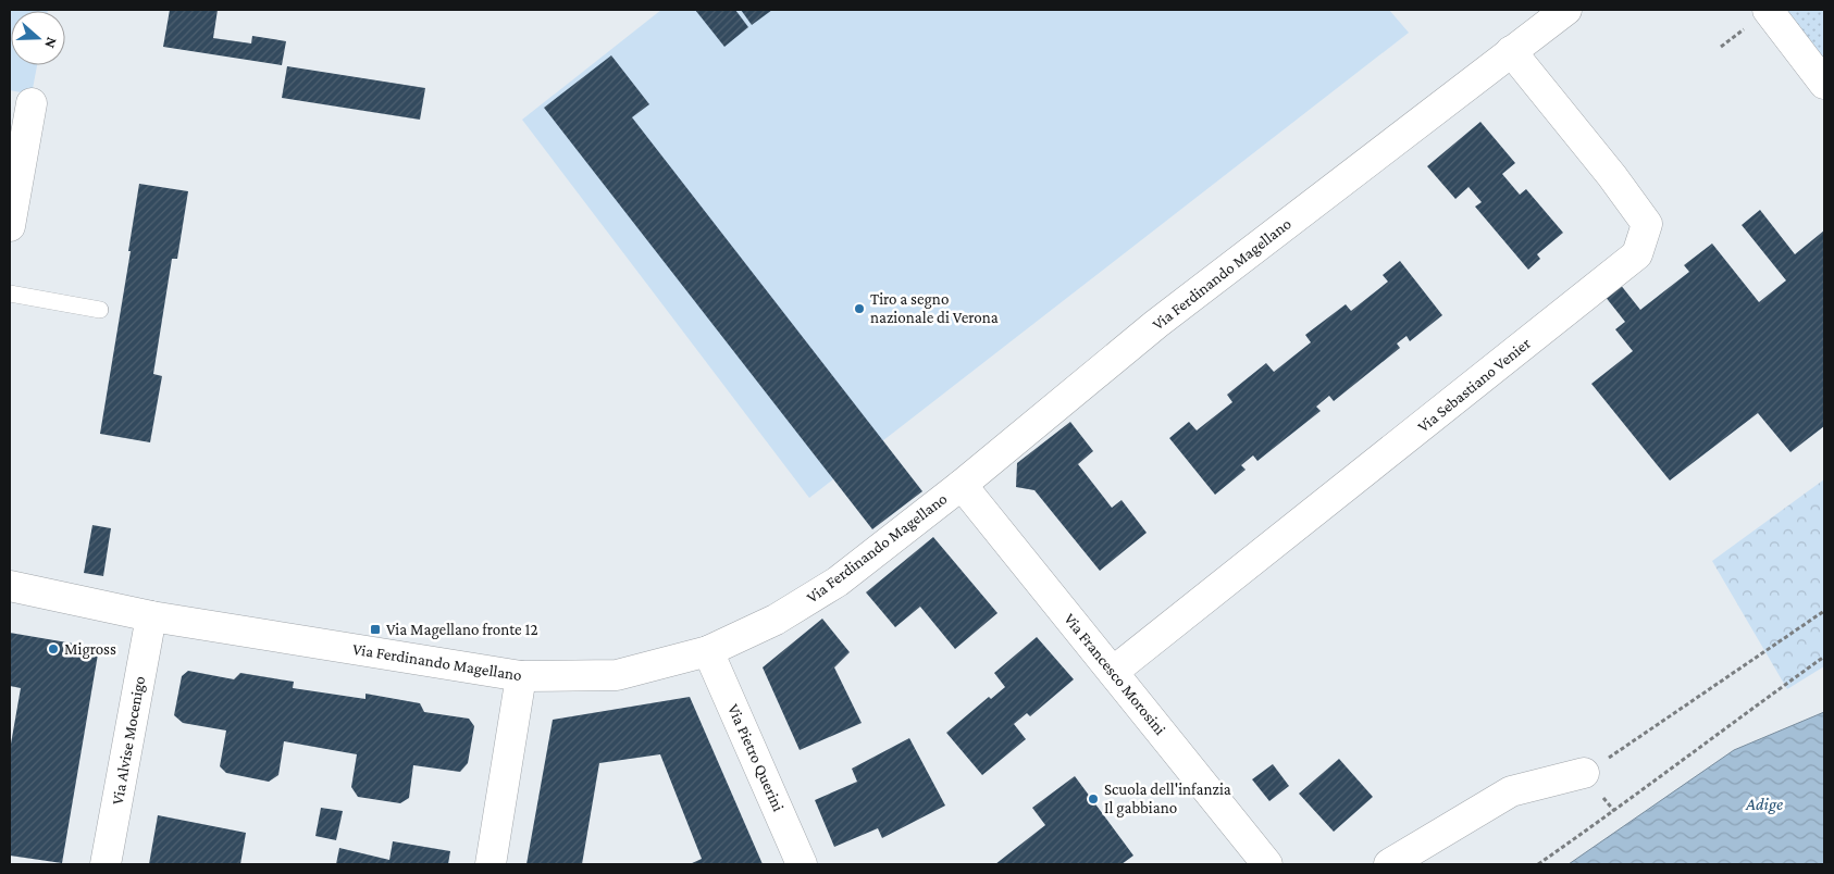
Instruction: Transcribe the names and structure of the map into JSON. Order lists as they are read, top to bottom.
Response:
{
  "streets": {
    "street": [
      "Via Ferdinando Magellano",
      "Via Sebastiano Venier",
      "Via Francesco Morosini",
      "Via Alvise Mocenigo",
      "Via Pietro Querini"
    ]
  },
  "crossings": [
    ["Via Ferdinando Magellano", "Via Sebastiano Venier"],
    ["Via Ferdinando Magellano", "Via Francesco Morosini"],
    ["Via Ferdinando Magellano", "Via Alvise Mocenigo"],
    ["Via Ferdinando Magellano", "Via Pietro Querini"],
    ["Via Sebastiano Venier", "Via Francesco Morosini"]
  ],
  "water": ["Adige"],
  "places": {
    "other": ["Tiro a segno nazionale di Verona", "Migross", "Scuola dell'infanzia Il gabbiano"],
    "transit": ["Via Magellano fronte 12"]
  },
  "north": "right"
}
